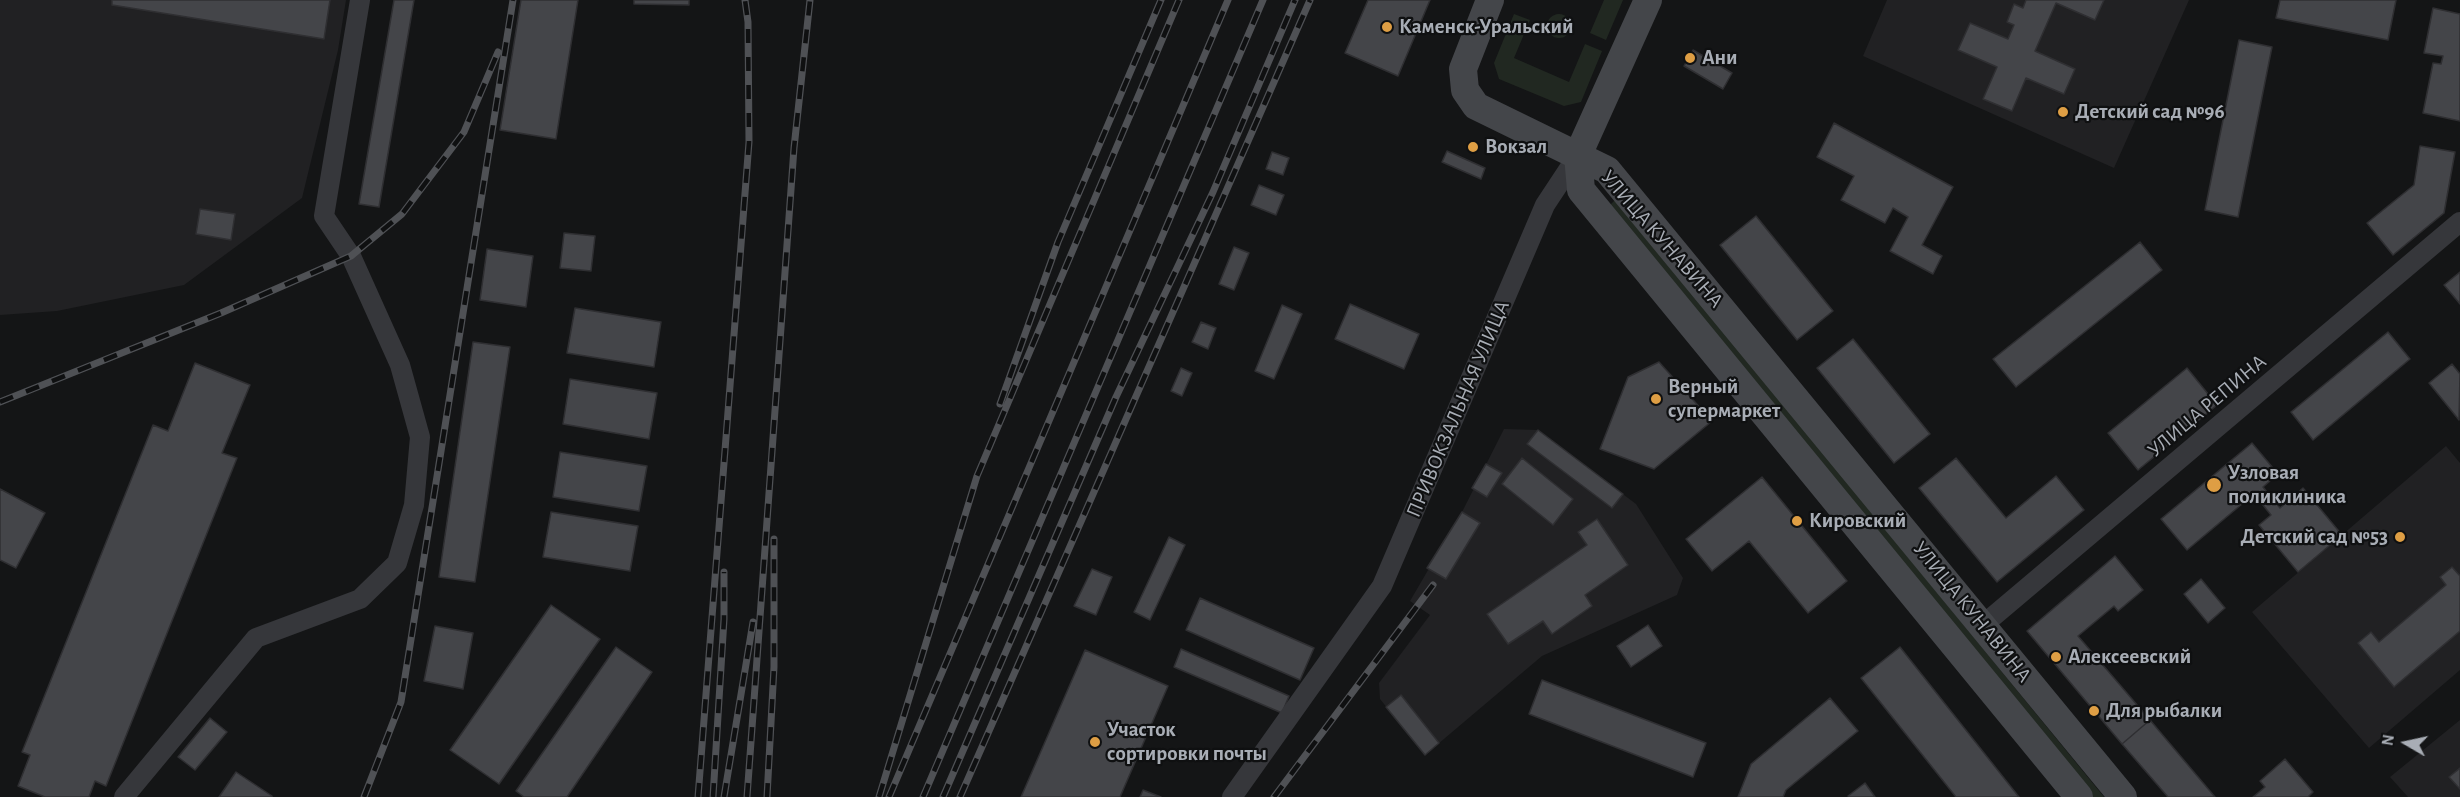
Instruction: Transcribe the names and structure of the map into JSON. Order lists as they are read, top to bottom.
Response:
{
  "streets": {
    "street": ["УЛИЦА КУНАВИНА", "УЛИЦА РЕПИНА", "ПРИВОКЗАЛЬНАЯ УЛИЦА"]
  },
  "crossings": [
    ["УЛИЦА КУНАВИНА", "УЛИЦА РЕПИНА"],
    ["УЛИЦА КУНАВИНА", "ПРИВОКЗАЛЬНАЯ УЛИЦА"]
  ],
  "places": [
    "Каменск-Уральский",
    "Ани",
    "Детский сад №96",
    "Вокзал",
    "Верный супермаркет",
    "Узловая поликлиника",
    "Кировский",
    "Детский сад №53",
    "Алексеевский",
    "Для рыбалки",
    "Участок сортировки почты"
  ],
  "north": "left"
}
